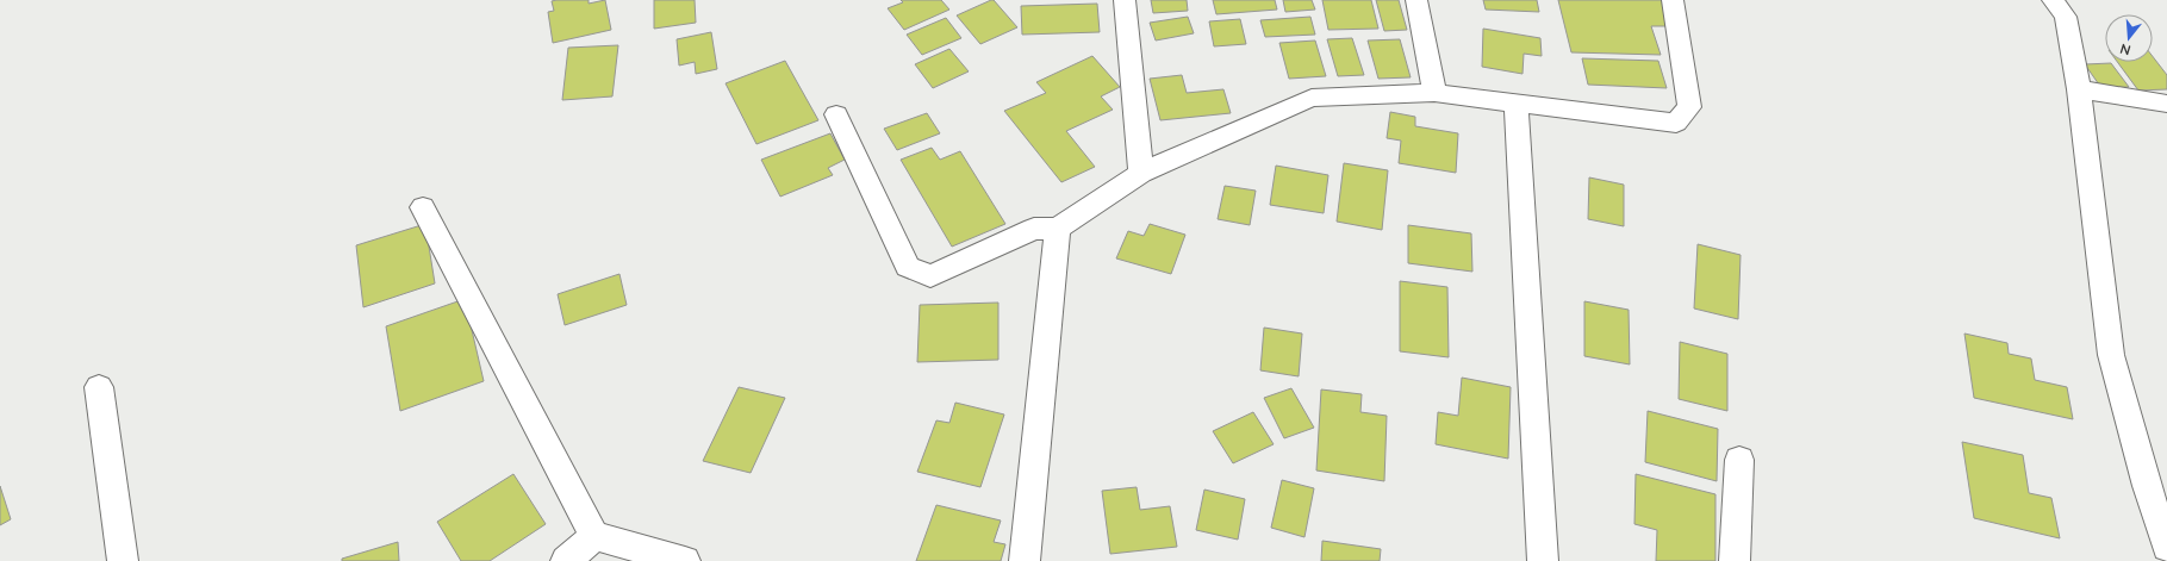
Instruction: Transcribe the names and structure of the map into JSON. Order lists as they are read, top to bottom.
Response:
{
  "north": "bottom"
}
